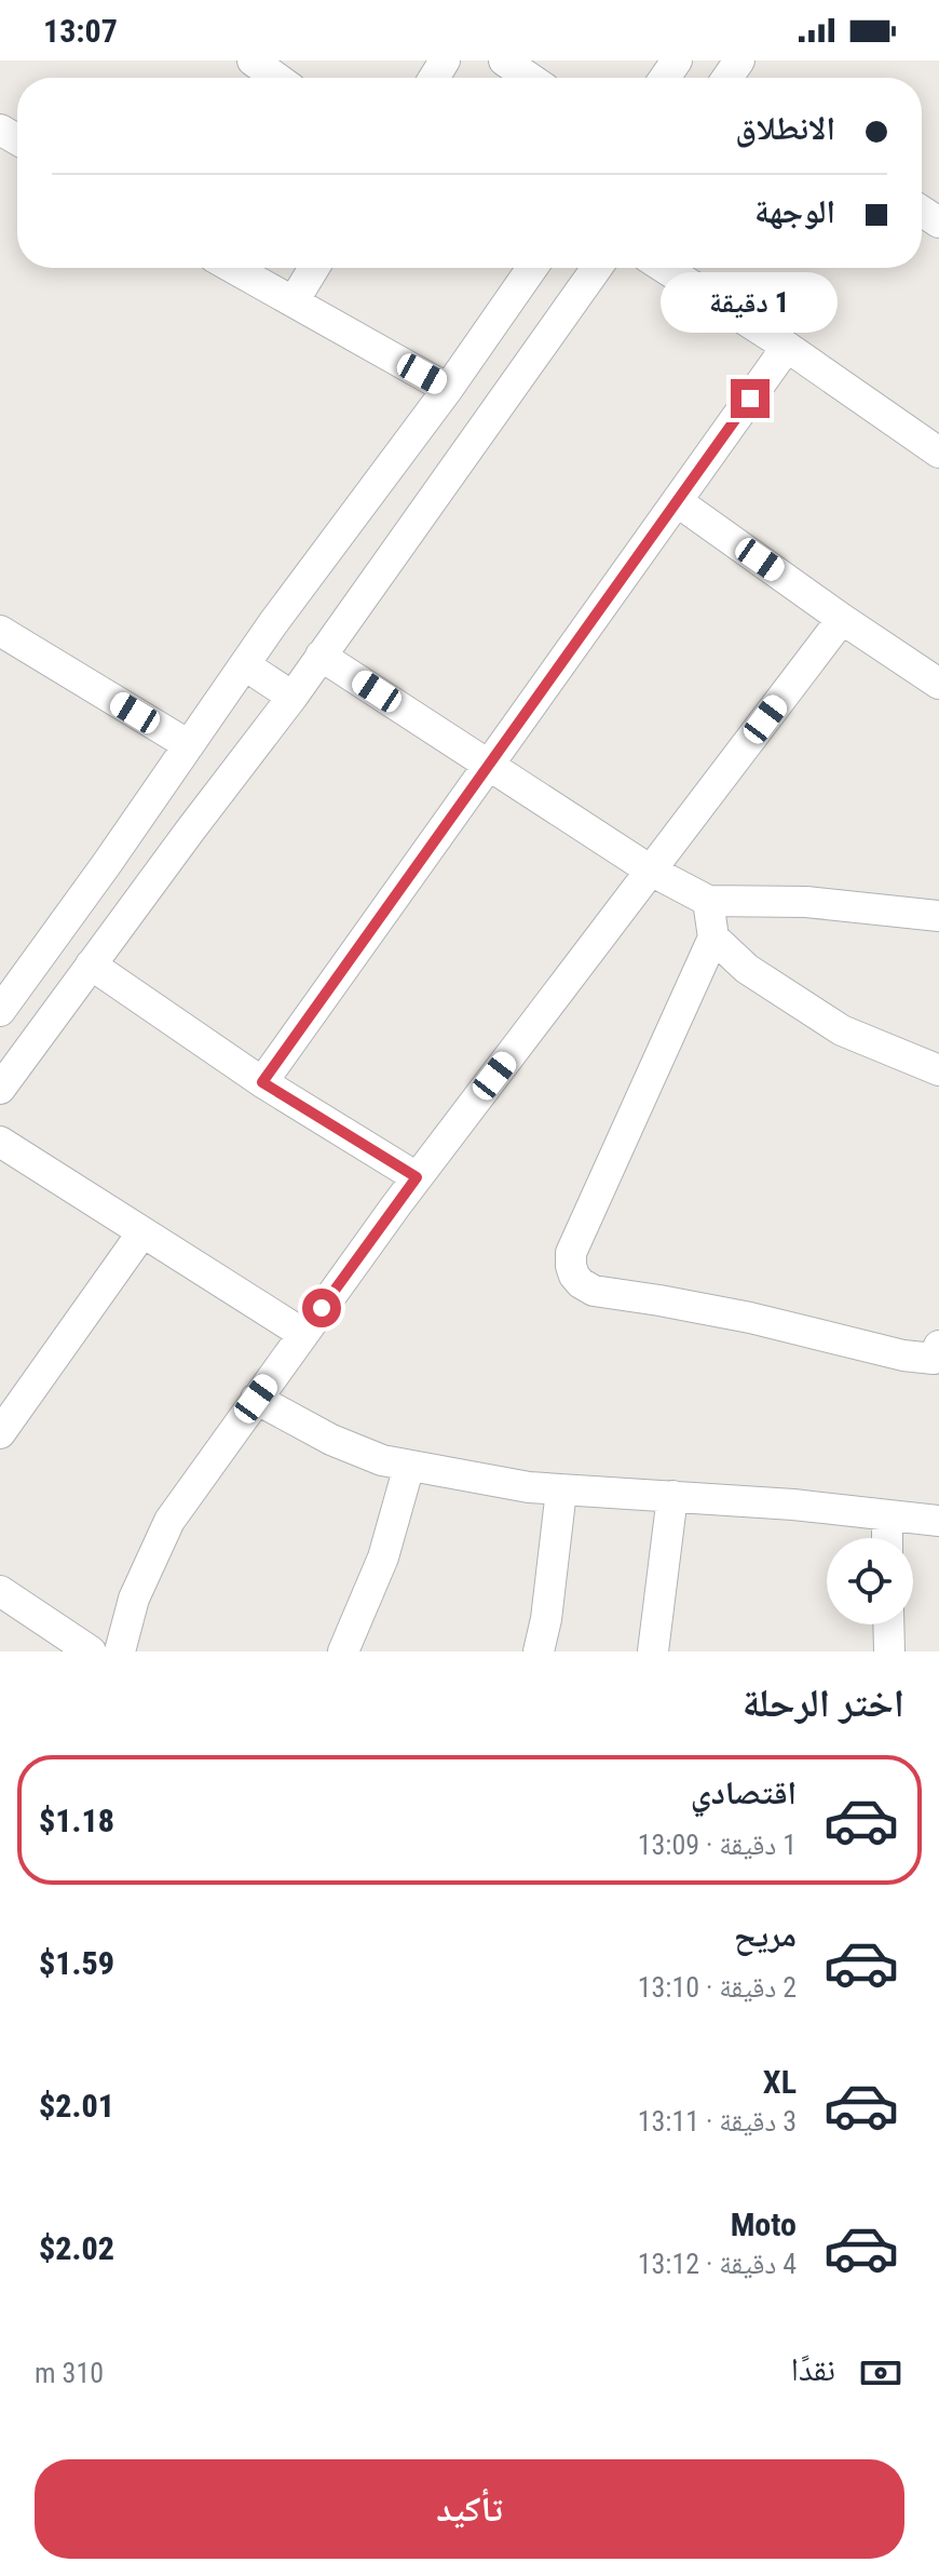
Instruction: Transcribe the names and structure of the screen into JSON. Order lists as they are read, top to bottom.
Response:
{
  "page": {
    "status": "13:07",
    "banner": ["الانطلاق", "الوجهة"],
    "bubble": "1 دقيقة",
    "heading": "اختر الرحلة",
    "list": [
      {
        "name": "اقتصادي",
        "note": "1 دقيقة · 13:09",
        "value": "$1.18"
      },
      {
        "name": "مريح",
        "note": "2 دقيقة · 13:10",
        "value": "$1.59"
      },
      {
        "name": "XL",
        "note": "3 دقيقة · 13:11",
        "value": "$2.01"
      },
      {
        "name": "Moto",
        "note": "4 دقيقة · 13:12",
        "value": "$2.02"
      }
    ],
    "pay": ["نقدًا", "310 m"],
    "buttons": "تأكيد"
  }
}
